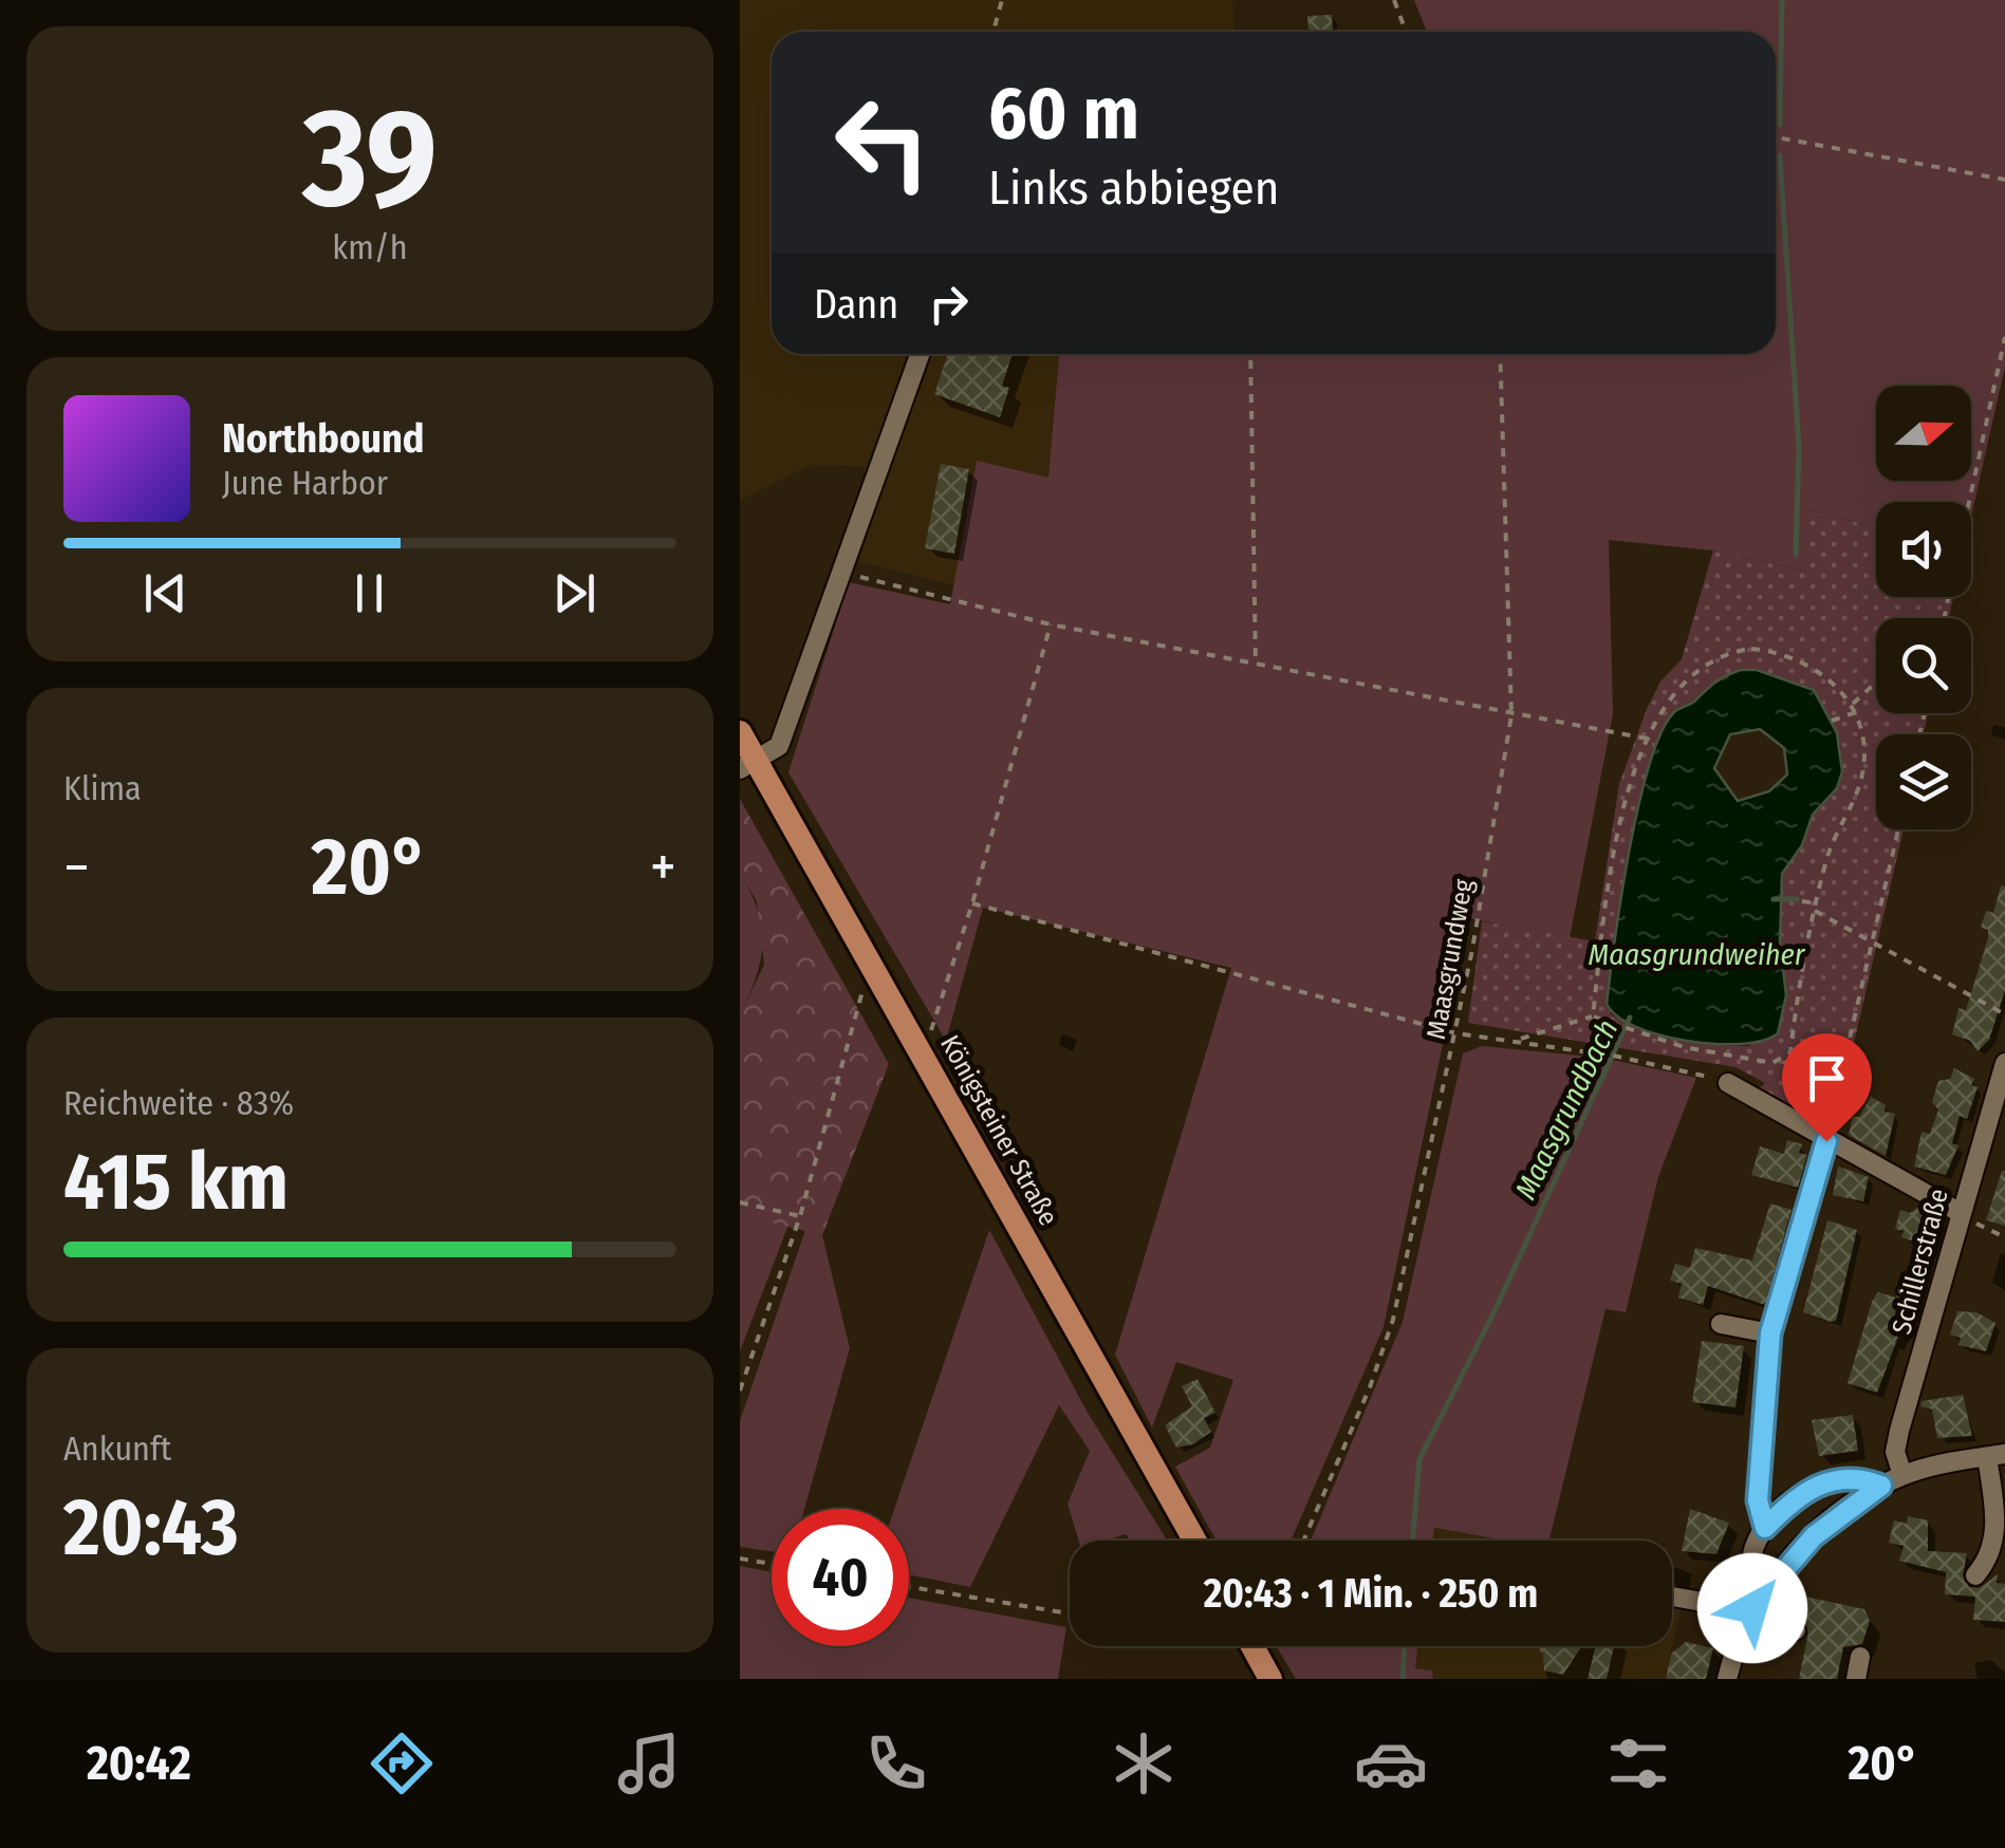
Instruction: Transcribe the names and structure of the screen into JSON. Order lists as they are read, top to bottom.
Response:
{
  "streets": {
    "main road": ["Königsteiner Straße"],
    "street": ["Schillerstraße"],
    "path": ["Maasgrundweg"]
  },
  "water": ["Maasgrundweiher", "Maasgrundbach"],
  "north": "right",
  "page": {
    "tile": [
      ["39", "km/h"],
      "Klima",
      ["Reichweite · 83%", "415 km"],
      ["Ankunft", "20:43"]
    ],
    "turn": ["60 m", "Links abbiegen"],
    "then": "Dann",
    "song": ["Northbound", "June Harbor"],
    "heat": ["−", "20°", "+"],
    "limit": "40",
    "trip": "20:43 · 1 Min. · 250 m",
    "tabs": ["20:42", "20°"]
  }
}
